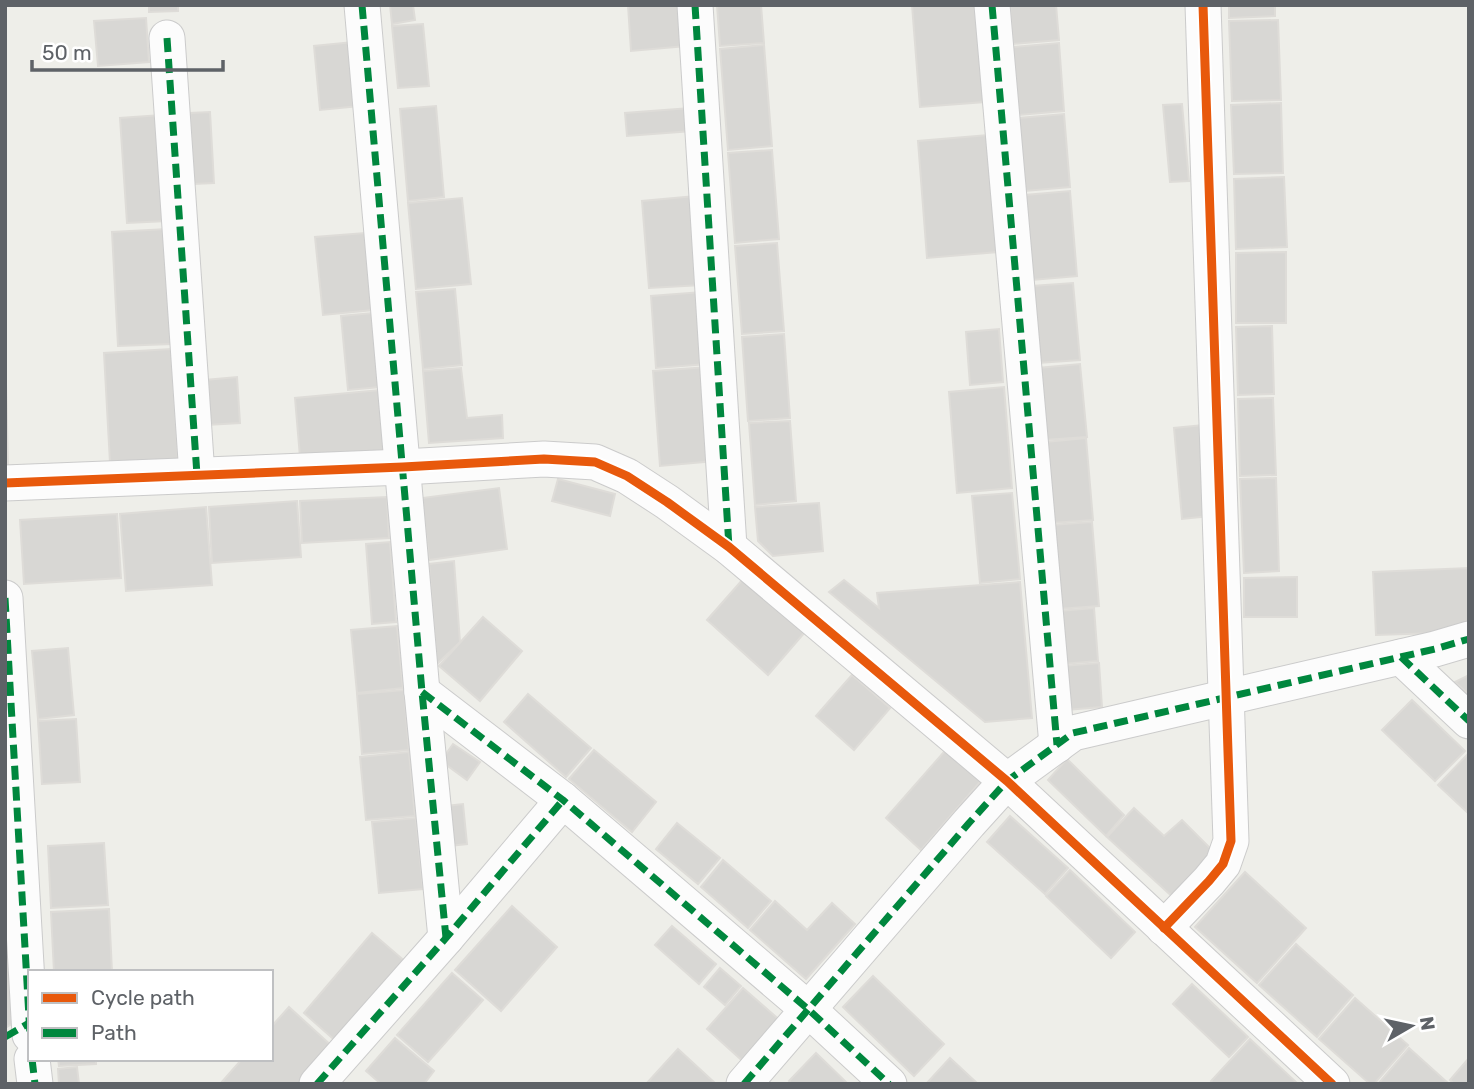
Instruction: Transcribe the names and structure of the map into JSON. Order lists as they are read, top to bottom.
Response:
{
  "legend": ["Cycle path", "Path"],
  "scale_bar": "50 m",
  "north": "right"
}
